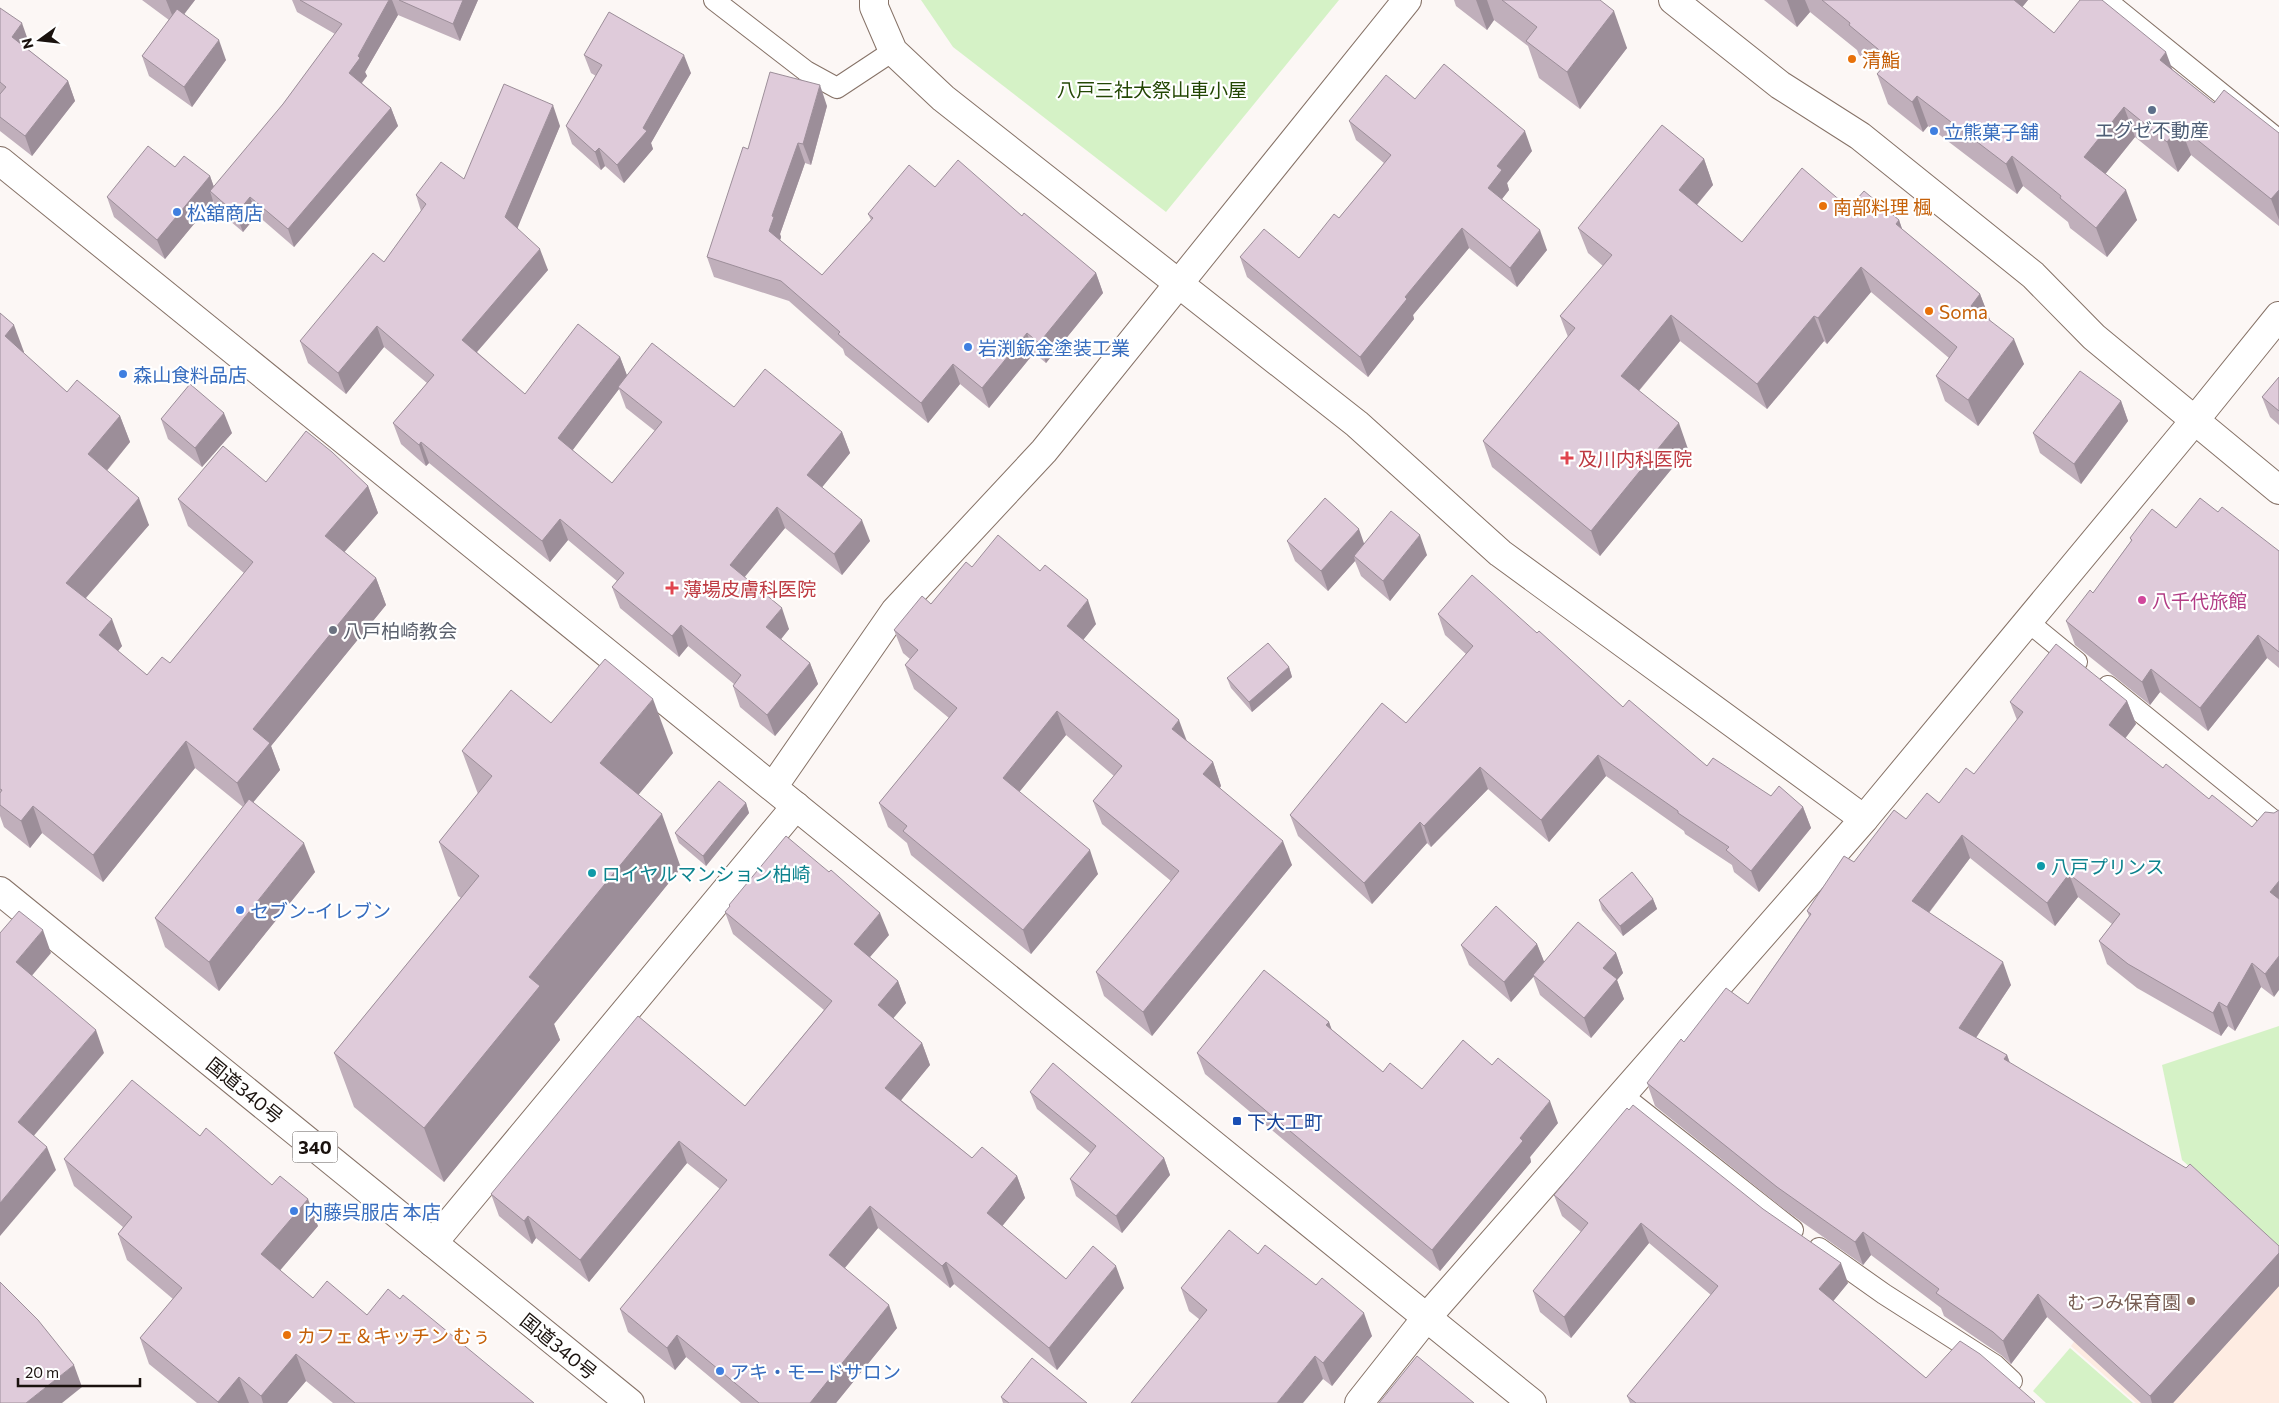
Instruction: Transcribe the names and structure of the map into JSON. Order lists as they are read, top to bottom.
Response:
{
  "streets": {
    "main road": ["国道340号", "340"]
  },
  "parks": ["八戸三社大祭山車小屋"],
  "places": {
    "other": [
      "清鮨",
      "エグゼ不動産",
      "立熊菓子舗",
      "南部料理 楓",
      "松舘商店",
      "Soma",
      "岩渕鈑金塗装工業",
      "森山食料品店",
      "八千代旅館",
      "八戸柏崎教会",
      "八戸プリンス",
      "ロイヤルマンション柏崎",
      "セブン-イレブン",
      "内藤呉服店 本店",
      "むつみ保育園",
      "カフェ＆キッチン むぅ",
      "アキ・モードサロン"
    ],
    "health": ["及川内科医院", "薄場皮膚科医院"],
    "transit": ["下大工町"]
  },
  "scale_bar": "20 m",
  "north": "left"
}
